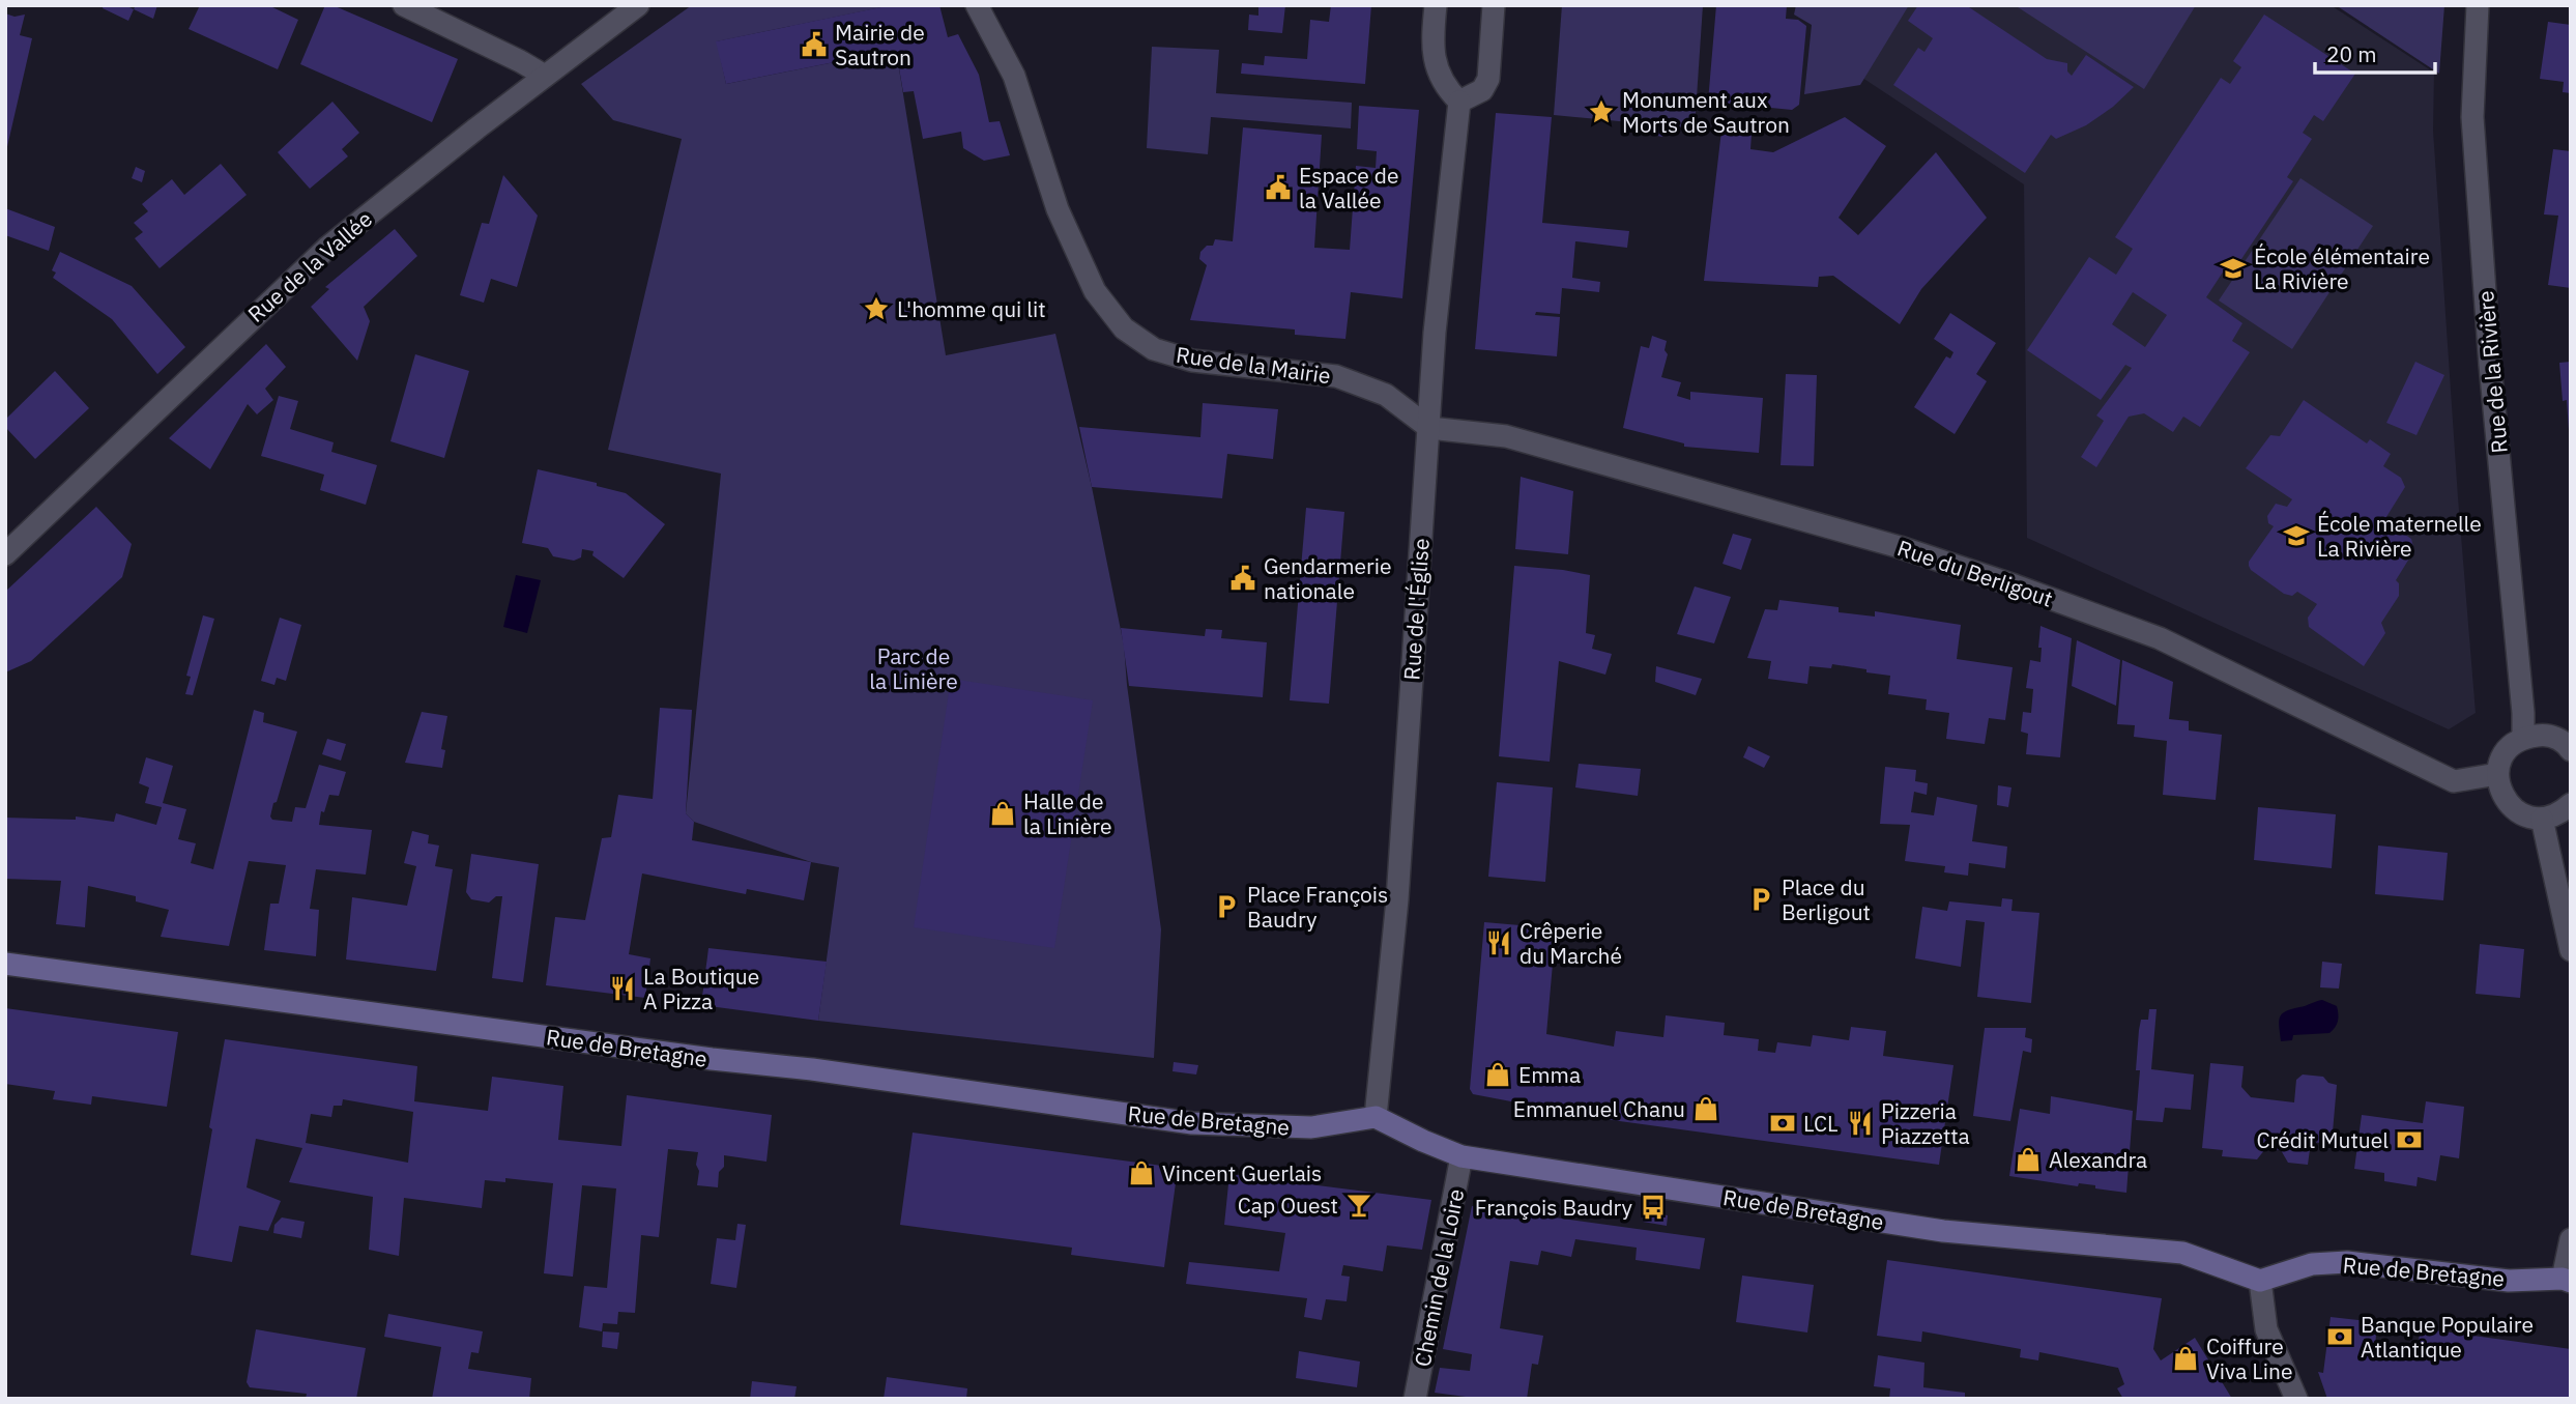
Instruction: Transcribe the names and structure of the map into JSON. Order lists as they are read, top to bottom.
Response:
{
  "streets": {
    "main road": ["Rue de Bretagne"],
    "street": [
      "Rue de la Vallée",
      "Rue de la Mairie",
      "Rue de la Rivière",
      "Rue du Berligout",
      "Rue de l'Église",
      "Chemin de la Loire"
    ]
  },
  "crossings": [
    ["Rue de la Mairie", "Rue du Berligout"],
    ["Rue de la Mairie", "Rue de l'Église"],
    ["Rue du Berligout", "Rue de l'Église"],
    ["Rue de l'Église", "Rue de Bretagne"],
    ["Rue de Bretagne", "Chemin de la Loire"]
  ],
  "parks": ["Parc de la Linière"],
  "places": {
    "public building": ["Mairie de Sautron", "Espace de la Vallée", "Gendarmerie nationale"],
    "place": ["Monument aux Morts de Sautron", "L'homme qui lit"],
    "school or university": ["École élémentaire La Rivière", "École maternelle La Rivière"],
    "shop": [
      "Halle de la Linière",
      "Emma",
      "Emmanuel Chanu",
      "Alexandra",
      "Vincent Guerlais",
      "Coiffure Viva Line"
    ],
    "parking": ["Place du Berligout", "Place François Baudry"],
    "restaurant": ["Crêperie du Marché", "La Boutique A Pizza", "Pizzeria Piazzetta"],
    "bank": ["LCL", "Crédit Mutuel", "Banque Populaire Atlantique"],
    "bar": ["Cap Ouest"],
    "bus stop": ["François Baudry"]
  },
  "scale_bar": "20 m"
}
